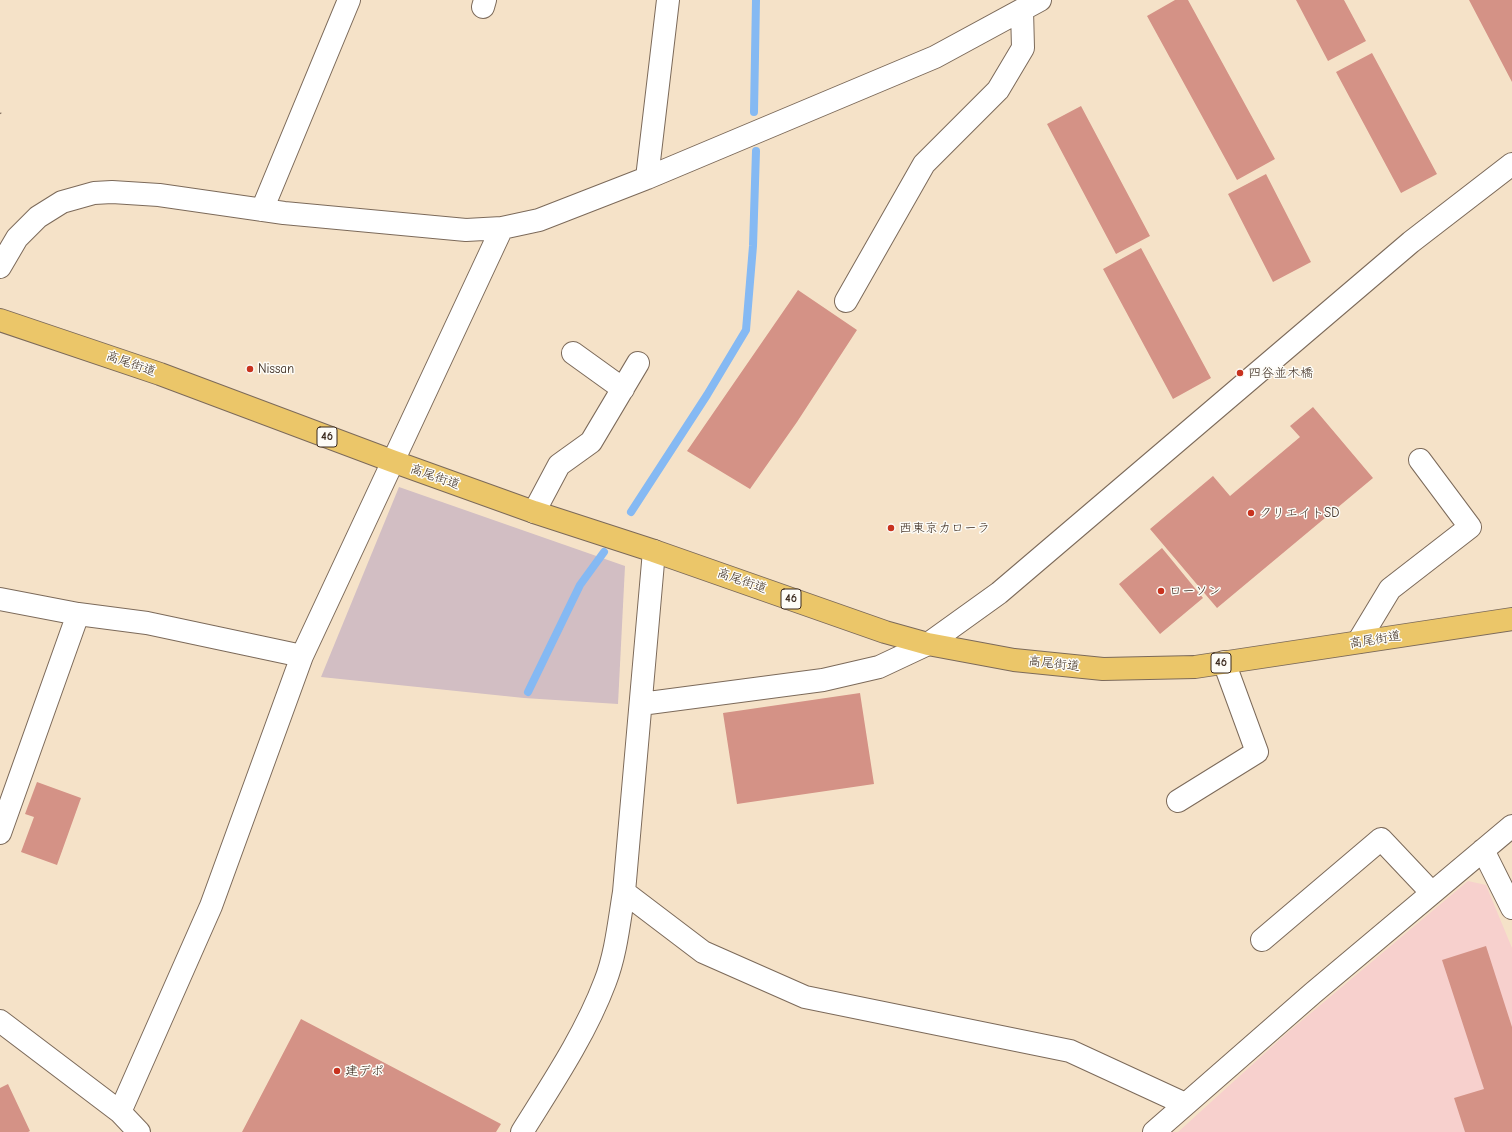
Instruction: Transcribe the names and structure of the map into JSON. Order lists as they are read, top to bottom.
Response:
{
  "streets": {
    "main road": ["高尾街道", "46"]
  },
  "places": [
    "Nissan",
    "四谷並木橋",
    "クリエイトSD",
    "西東京カローラ",
    "ローソン",
    "建デポ"
  ]
}
